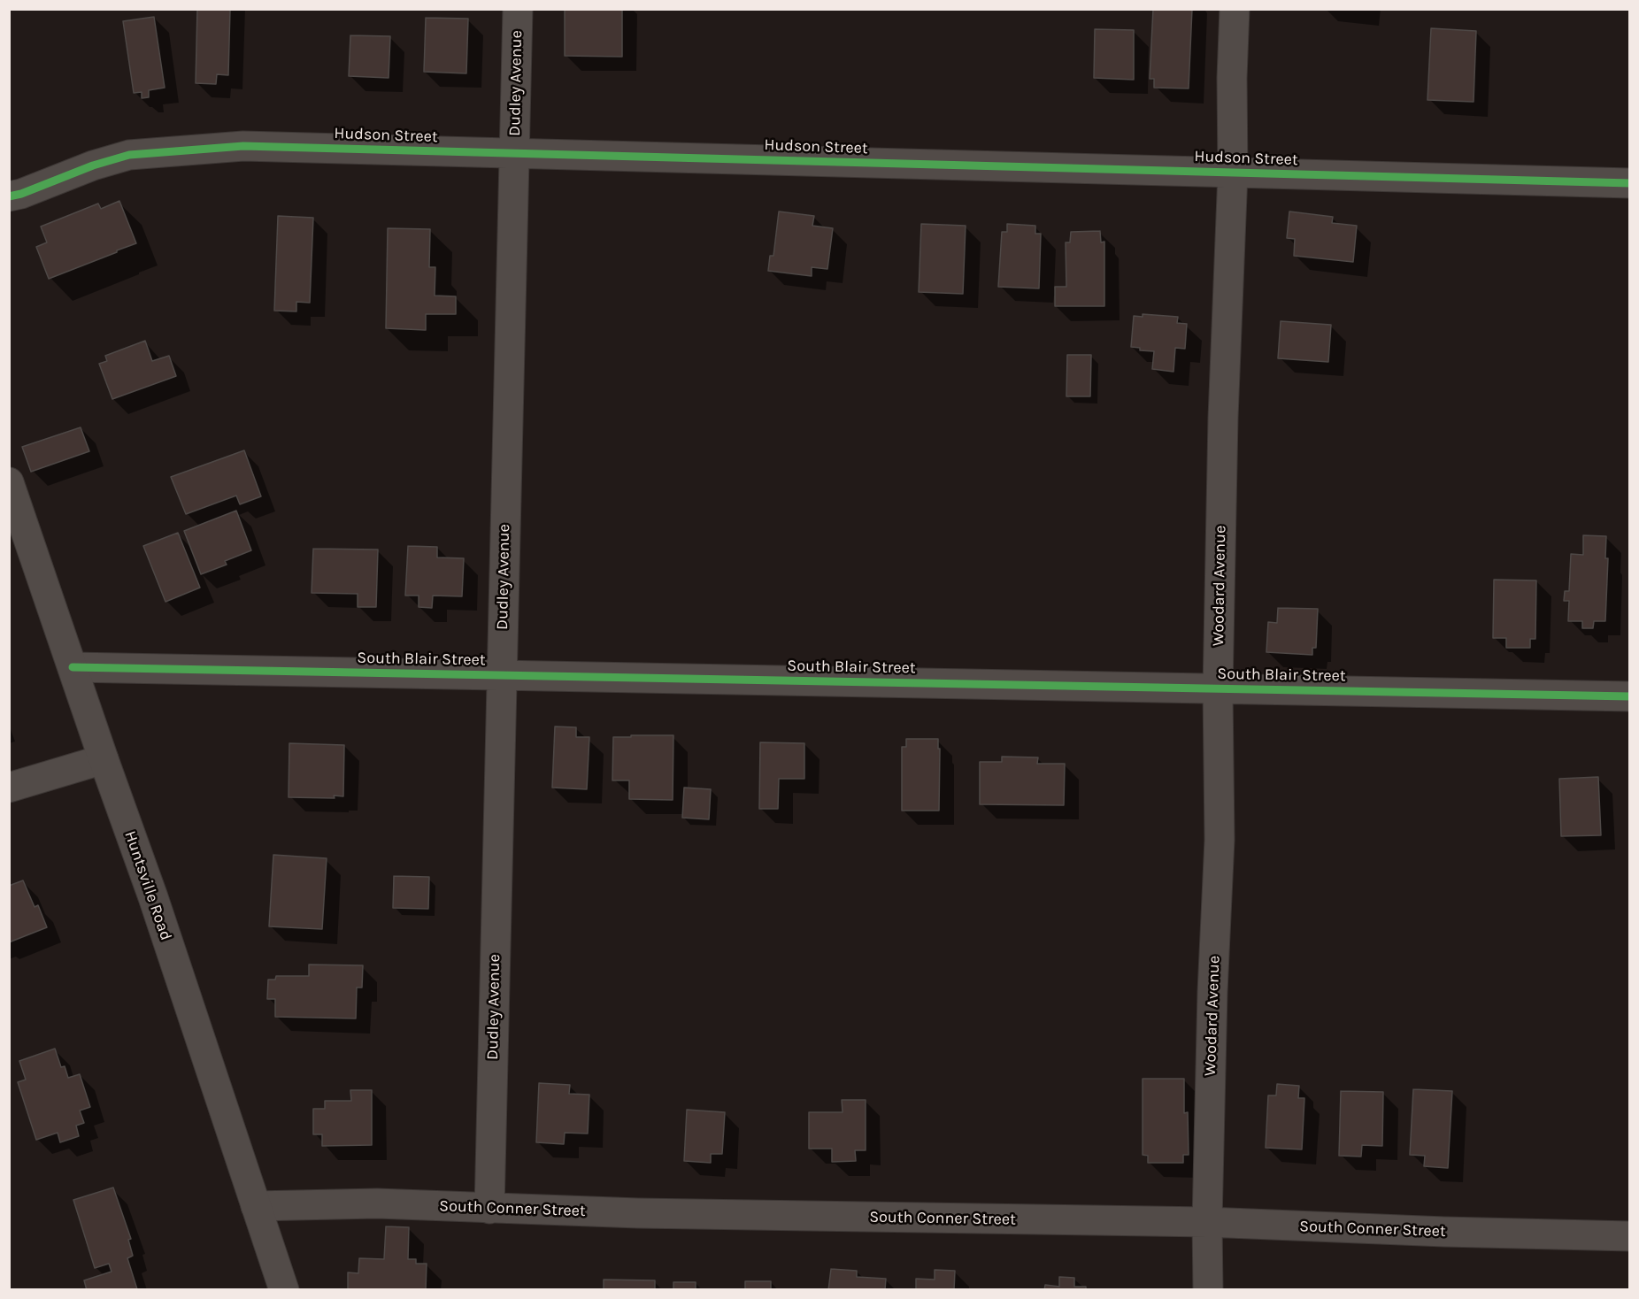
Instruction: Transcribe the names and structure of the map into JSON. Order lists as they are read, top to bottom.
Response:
{
  "streets": {
    "street": [
      "Dudley Avenue",
      "Hudson Street",
      "Woodard Avenue",
      "South Blair Street",
      "Huntsville Road",
      "South Conner Street"
    ]
  },
  "crossings": [
    ["Dudley Avenue", "Hudson Street"],
    ["Dudley Avenue", "South Blair Street"],
    ["Dudley Avenue", "South Conner Street"],
    ["Hudson Street", "Woodard Avenue"],
    ["Woodard Avenue", "South Blair Street"],
    ["Woodard Avenue", "South Conner Street"],
    ["South Blair Street", "Huntsville Road"],
    ["Huntsville Road", "South Conner Street"]
  ]
}
